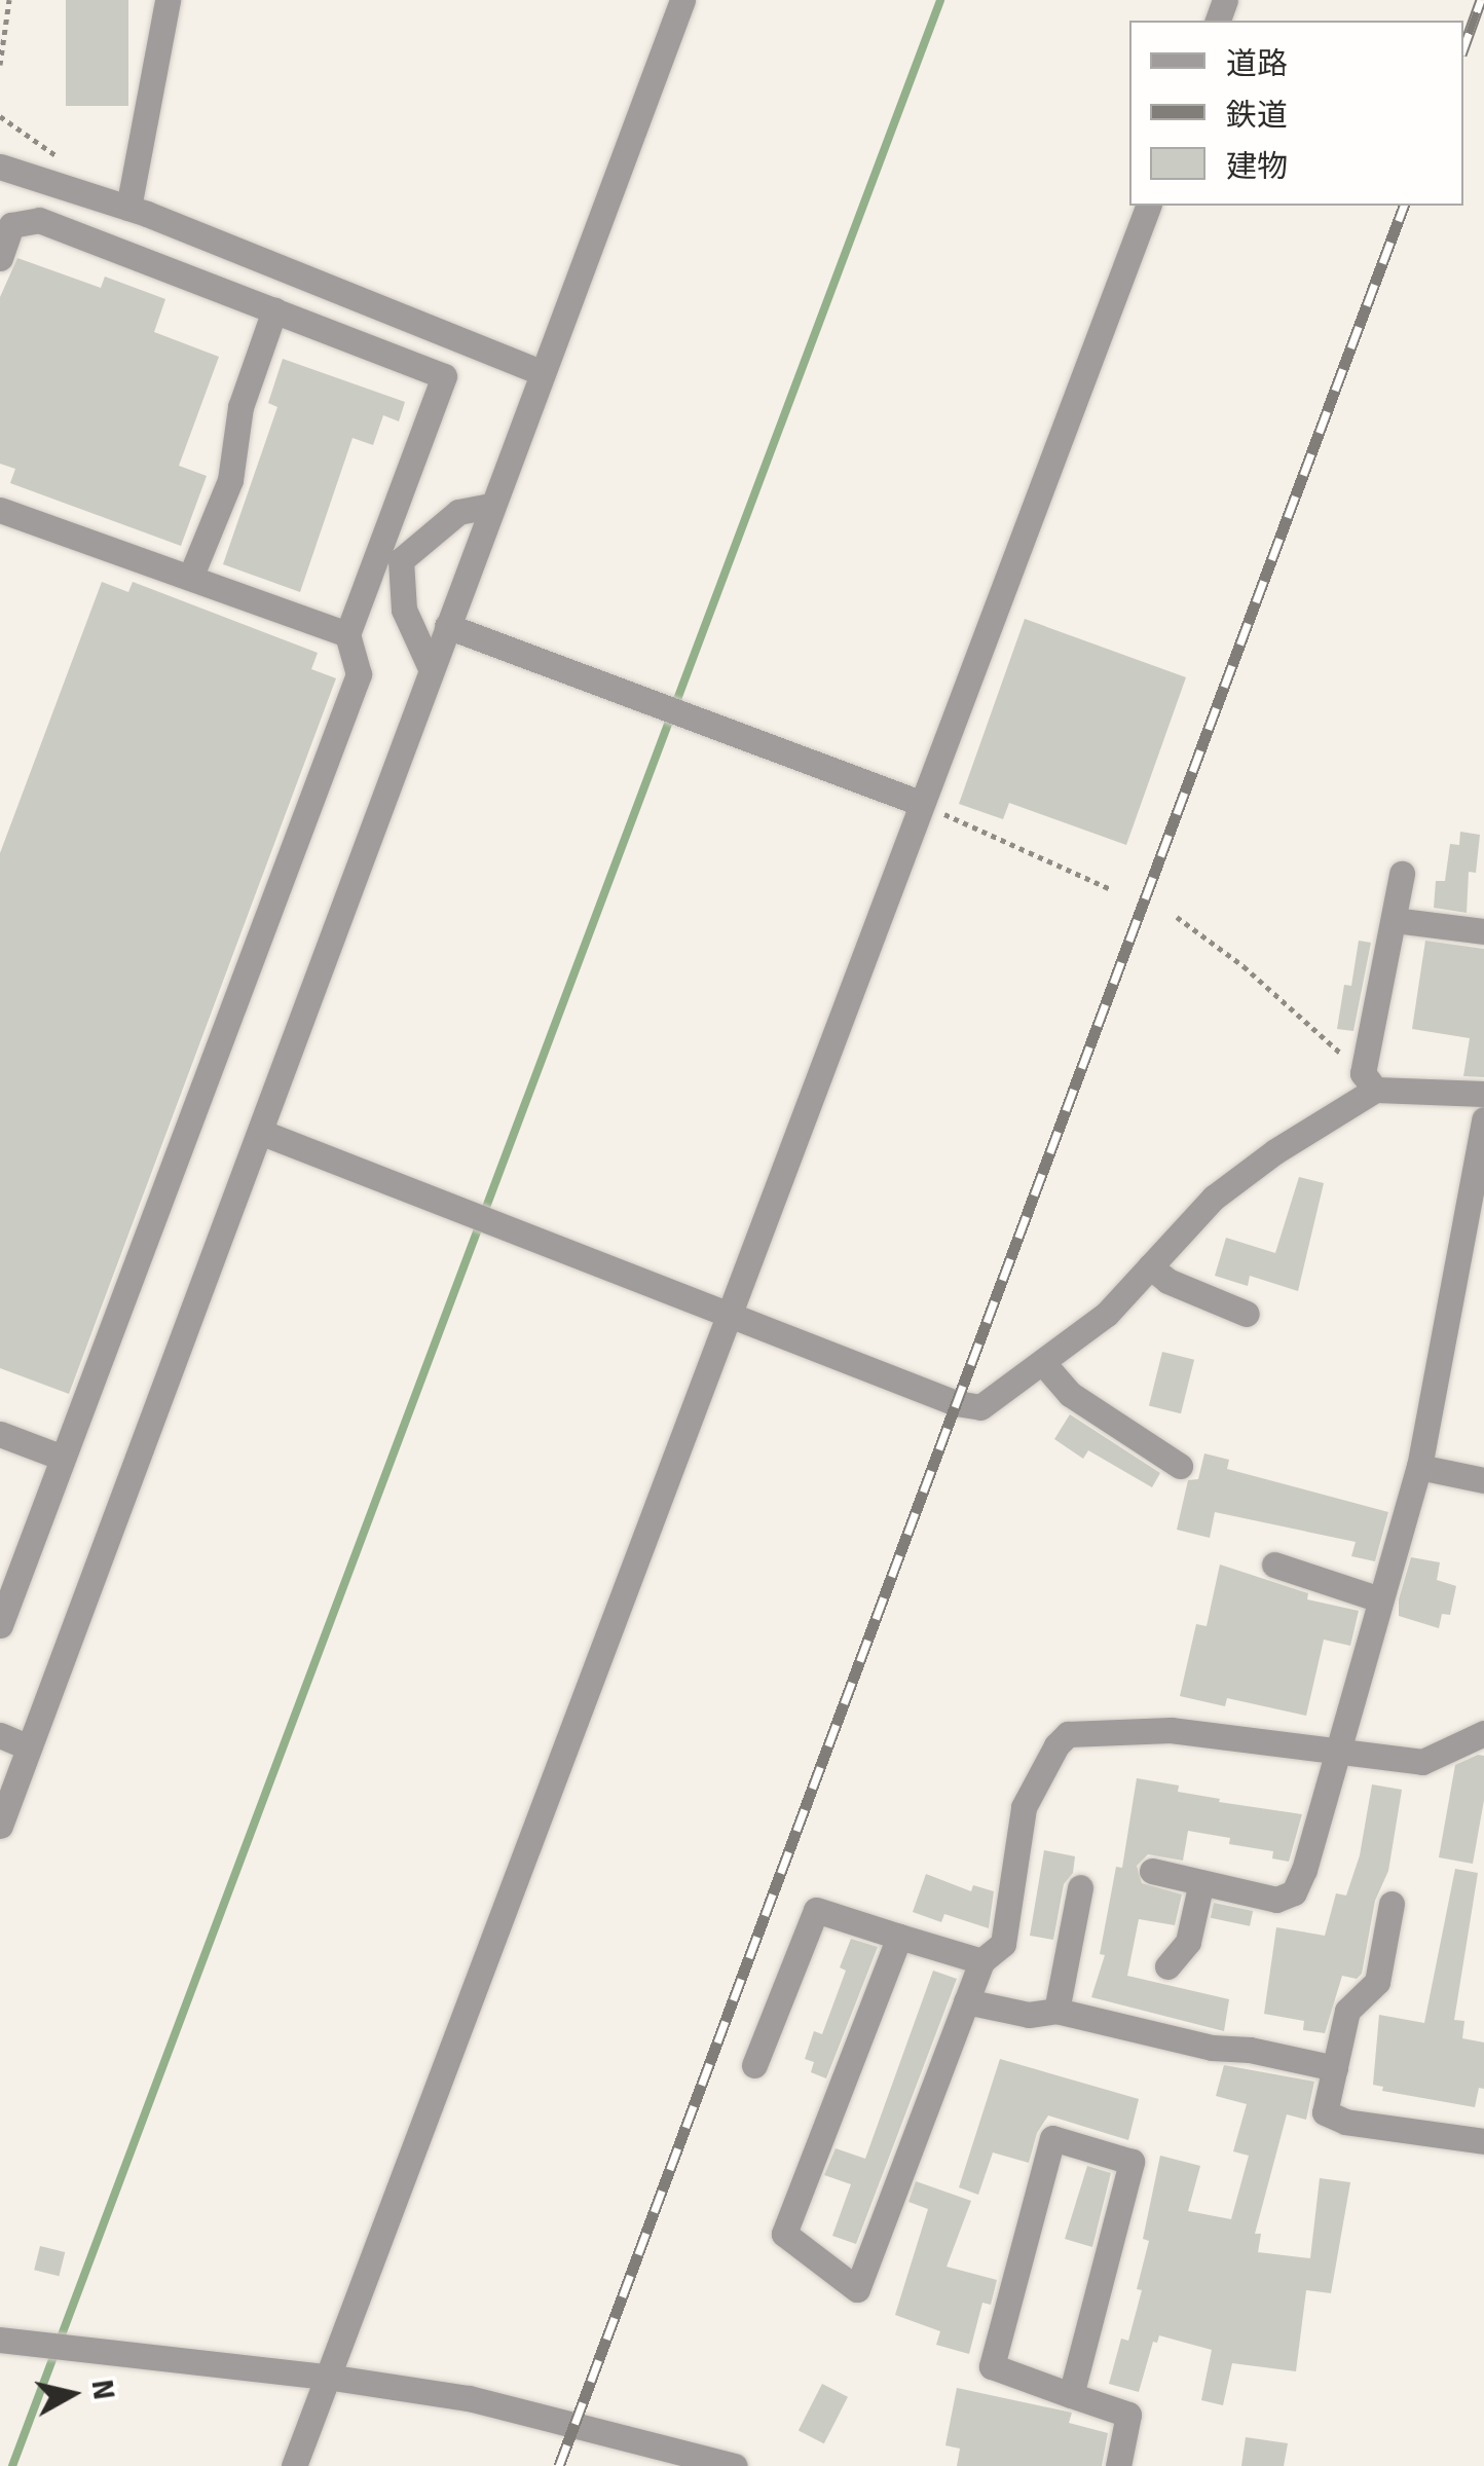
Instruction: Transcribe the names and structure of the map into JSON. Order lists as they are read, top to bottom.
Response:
{
  "legend": ["道路", "鉄道", "建物"],
  "north": "right"
}
